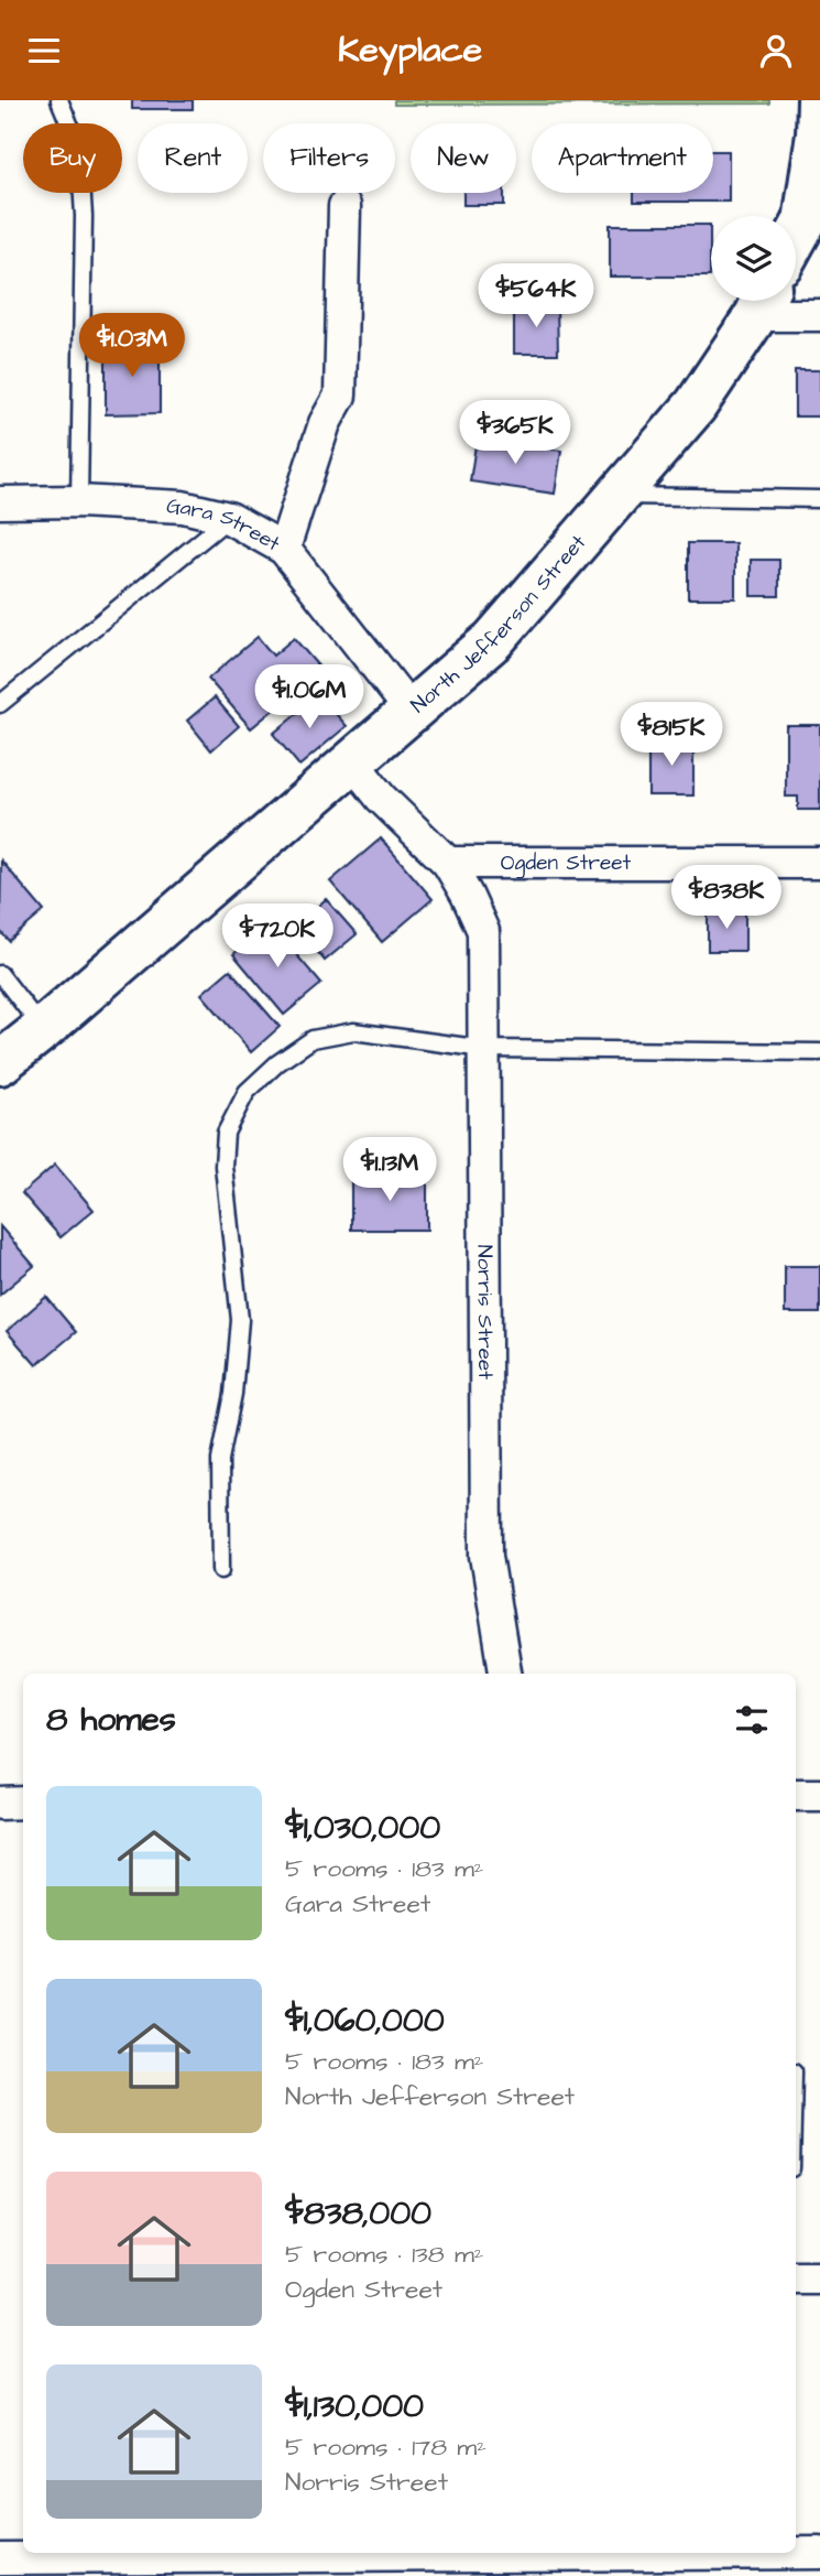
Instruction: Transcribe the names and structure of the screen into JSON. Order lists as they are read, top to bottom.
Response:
{
  "streets": {
    "main road": ["North Jefferson Street"],
    "street": ["Gara Street", "Ogden Street", "Norris Street"]
  },
  "crossings": [
    ["Gara Street", "North Jefferson Street"],
    ["North Jefferson Street", "Norris Street"],
    ["Ogden Street", "Norris Street"]
  ],
  "page": {
    "header": "Keyplace",
    "chip": [
      "Buy",
      "Rent",
      "Filters",
      "New",
      "Apartment"
    ],
    "price": [
      "$564K",
      "$1.03M",
      "$365K",
      "$1.06M",
      "$815K",
      "$838K",
      "$720K",
      "$1.13M"
    ],
    "heading": "8 homes",
    "list": [
      {
        "name": "$1,030,000",
        "note": "5 rooms · 183 m² · Gara Street"
      },
      {
        "name": "$1,060,000",
        "note": "5 rooms · 183 m² · North Jefferson Street"
      },
      {
        "name": "$838,000",
        "note": "5 rooms · 138 m² · Ogden Street"
      },
      {
        "name": "$1,130,000",
        "note": "5 rooms · 178 m² · Norris Street"
      }
    ]
  }
}
